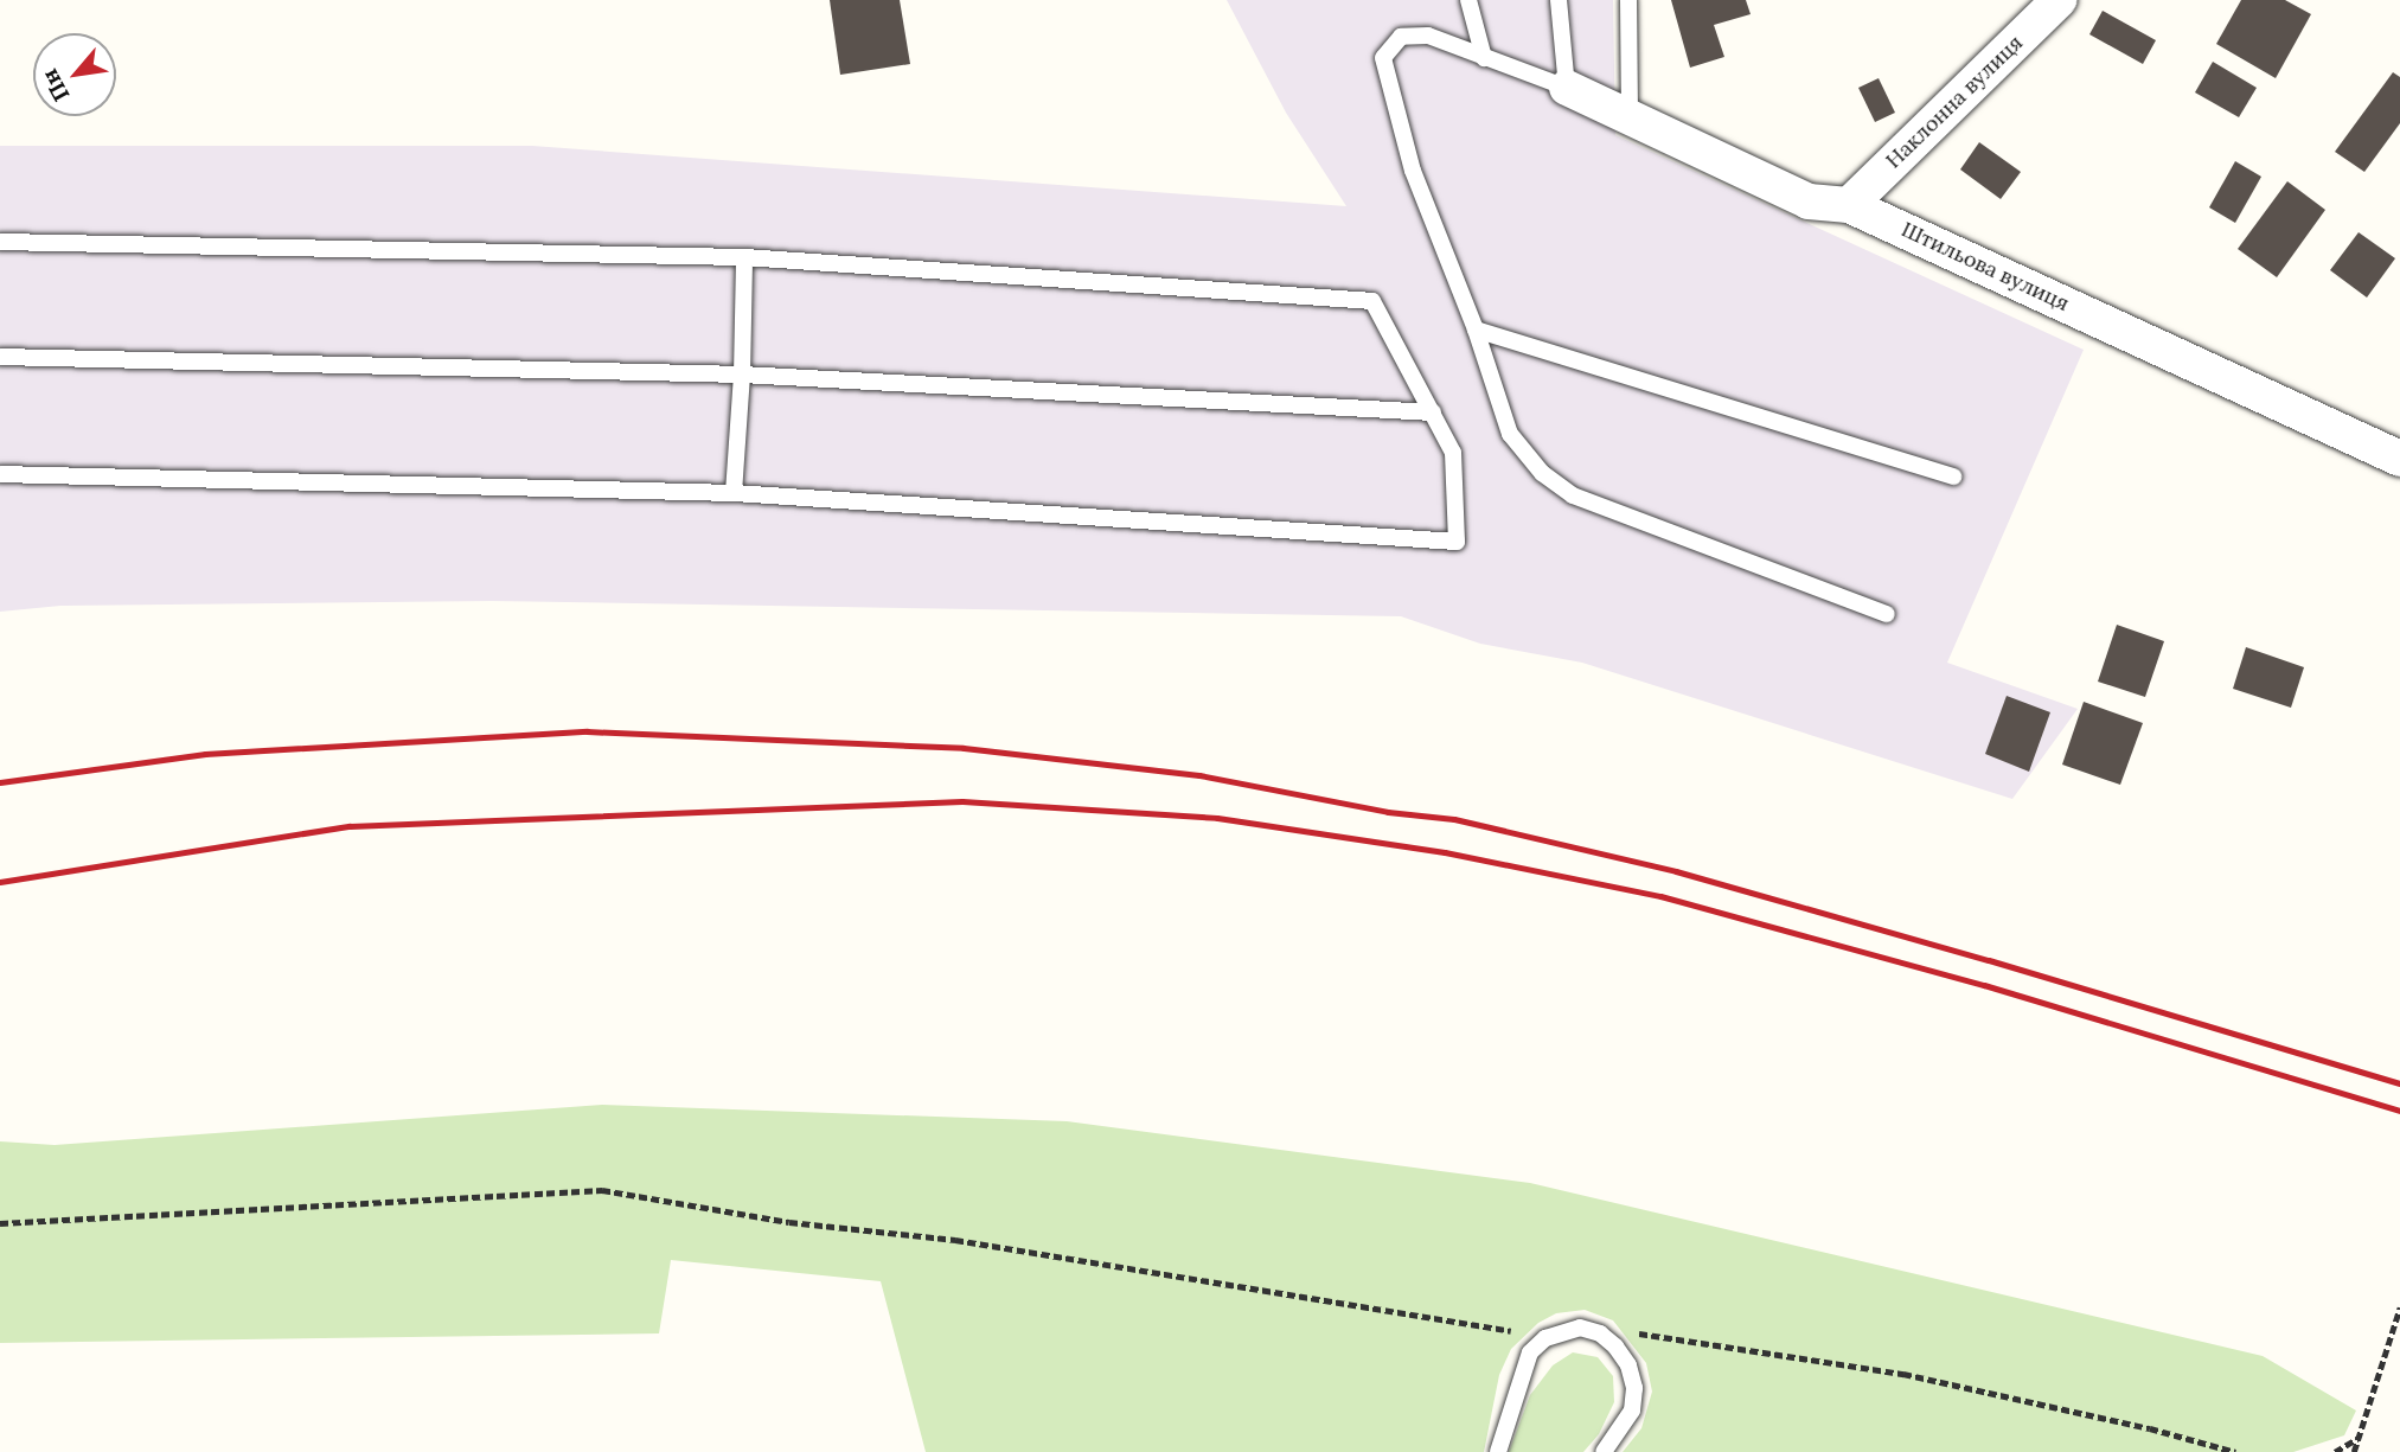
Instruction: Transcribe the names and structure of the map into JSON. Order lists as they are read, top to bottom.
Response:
{
  "streets": {
    "street": ["Наклонна вулиця", "Штильова вулиця"]
  },
  "crossings": [
    ["Наклонна вулиця", "Штильова вулиця"]
  ],
  "north": "bottom left"
}
